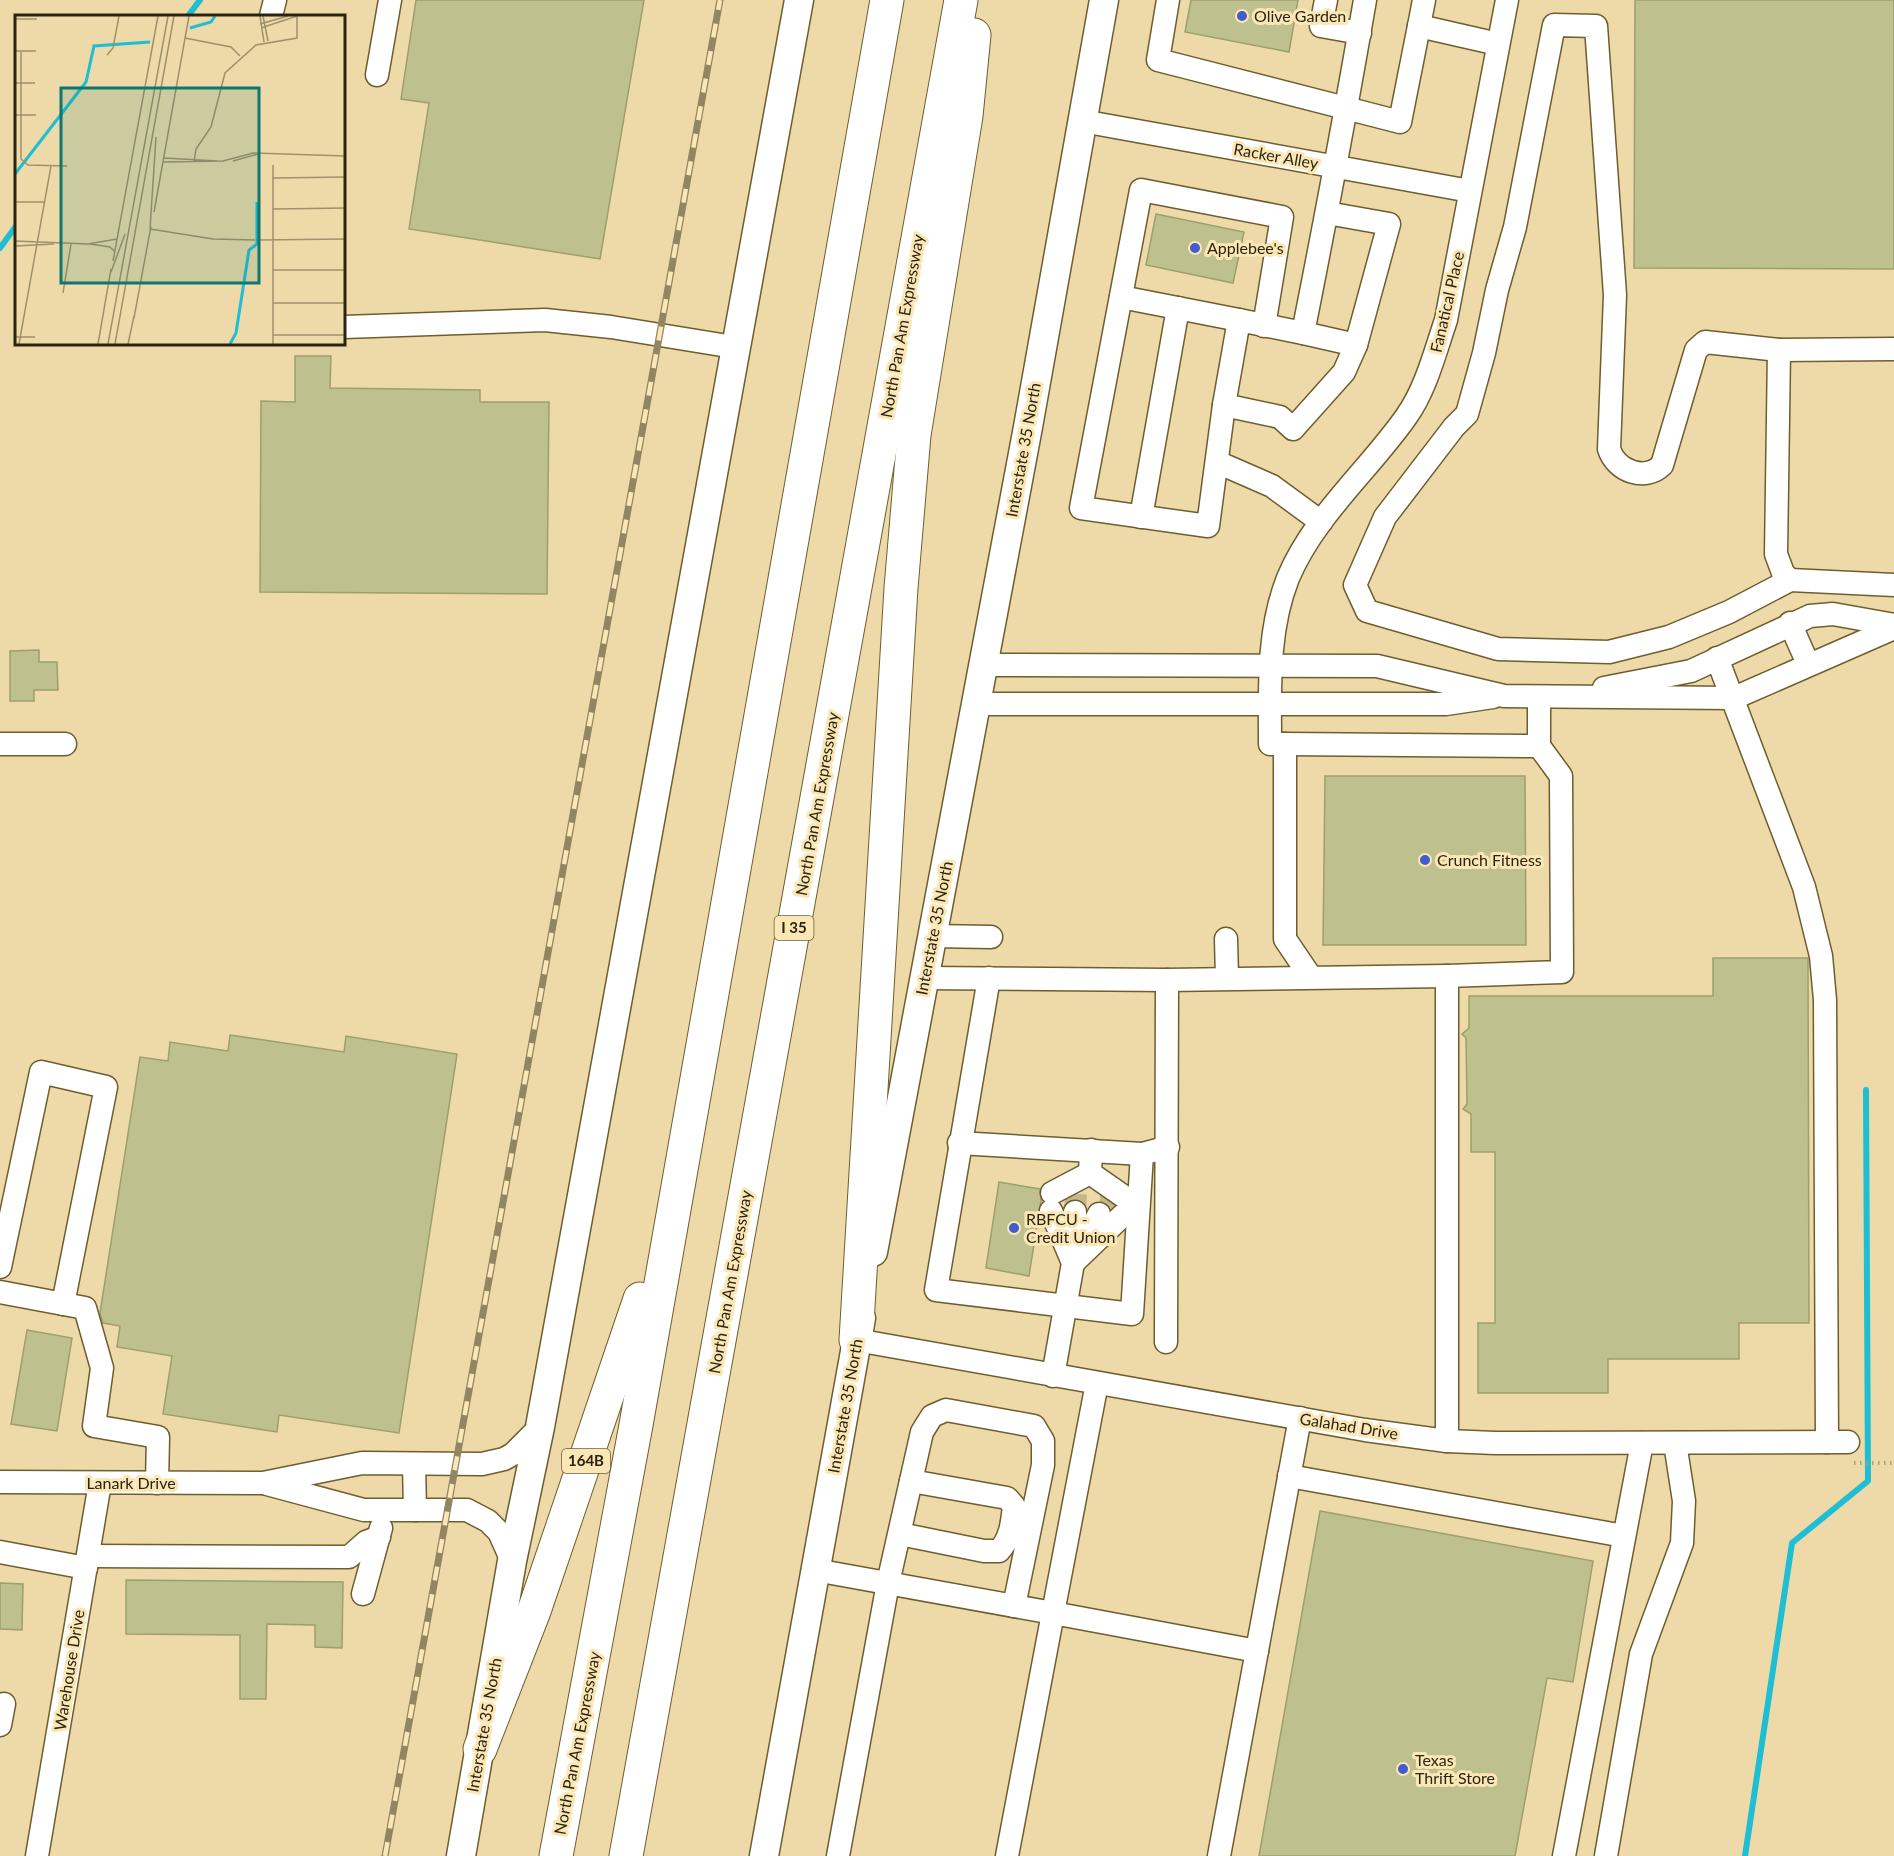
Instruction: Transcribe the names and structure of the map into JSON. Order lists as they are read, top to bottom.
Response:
{
  "streets": {
    "highway": ["North Pan Am Expressway", "I 35", "164B"],
    "main road": ["Interstate 35 North"],
    "street": [
      "Racker Alley",
      "Fanatical Place",
      "Galahad Drive",
      "Lanark Drive",
      "Warehouse Drive"
    ]
  },
  "crossings": [
    ["Racker Alley", "Fanatical Place"],
    ["Racker Alley", "Interstate 35 North"],
    ["North Pan Am Expressway", "164B"],
    ["Interstate 35 North", "Galahad Drive"],
    ["Interstate 35 North", "164B"],
    ["Interstate 35 North", "Lanark Drive"],
    ["Lanark Drive", "Warehouse Drive"]
  ],
  "places": [
    "Olive Garden",
    "Applebee's",
    "Crunch Fitness",
    "RBFCU - Credit Union",
    "Texas Thrift Store"
  ]
}
